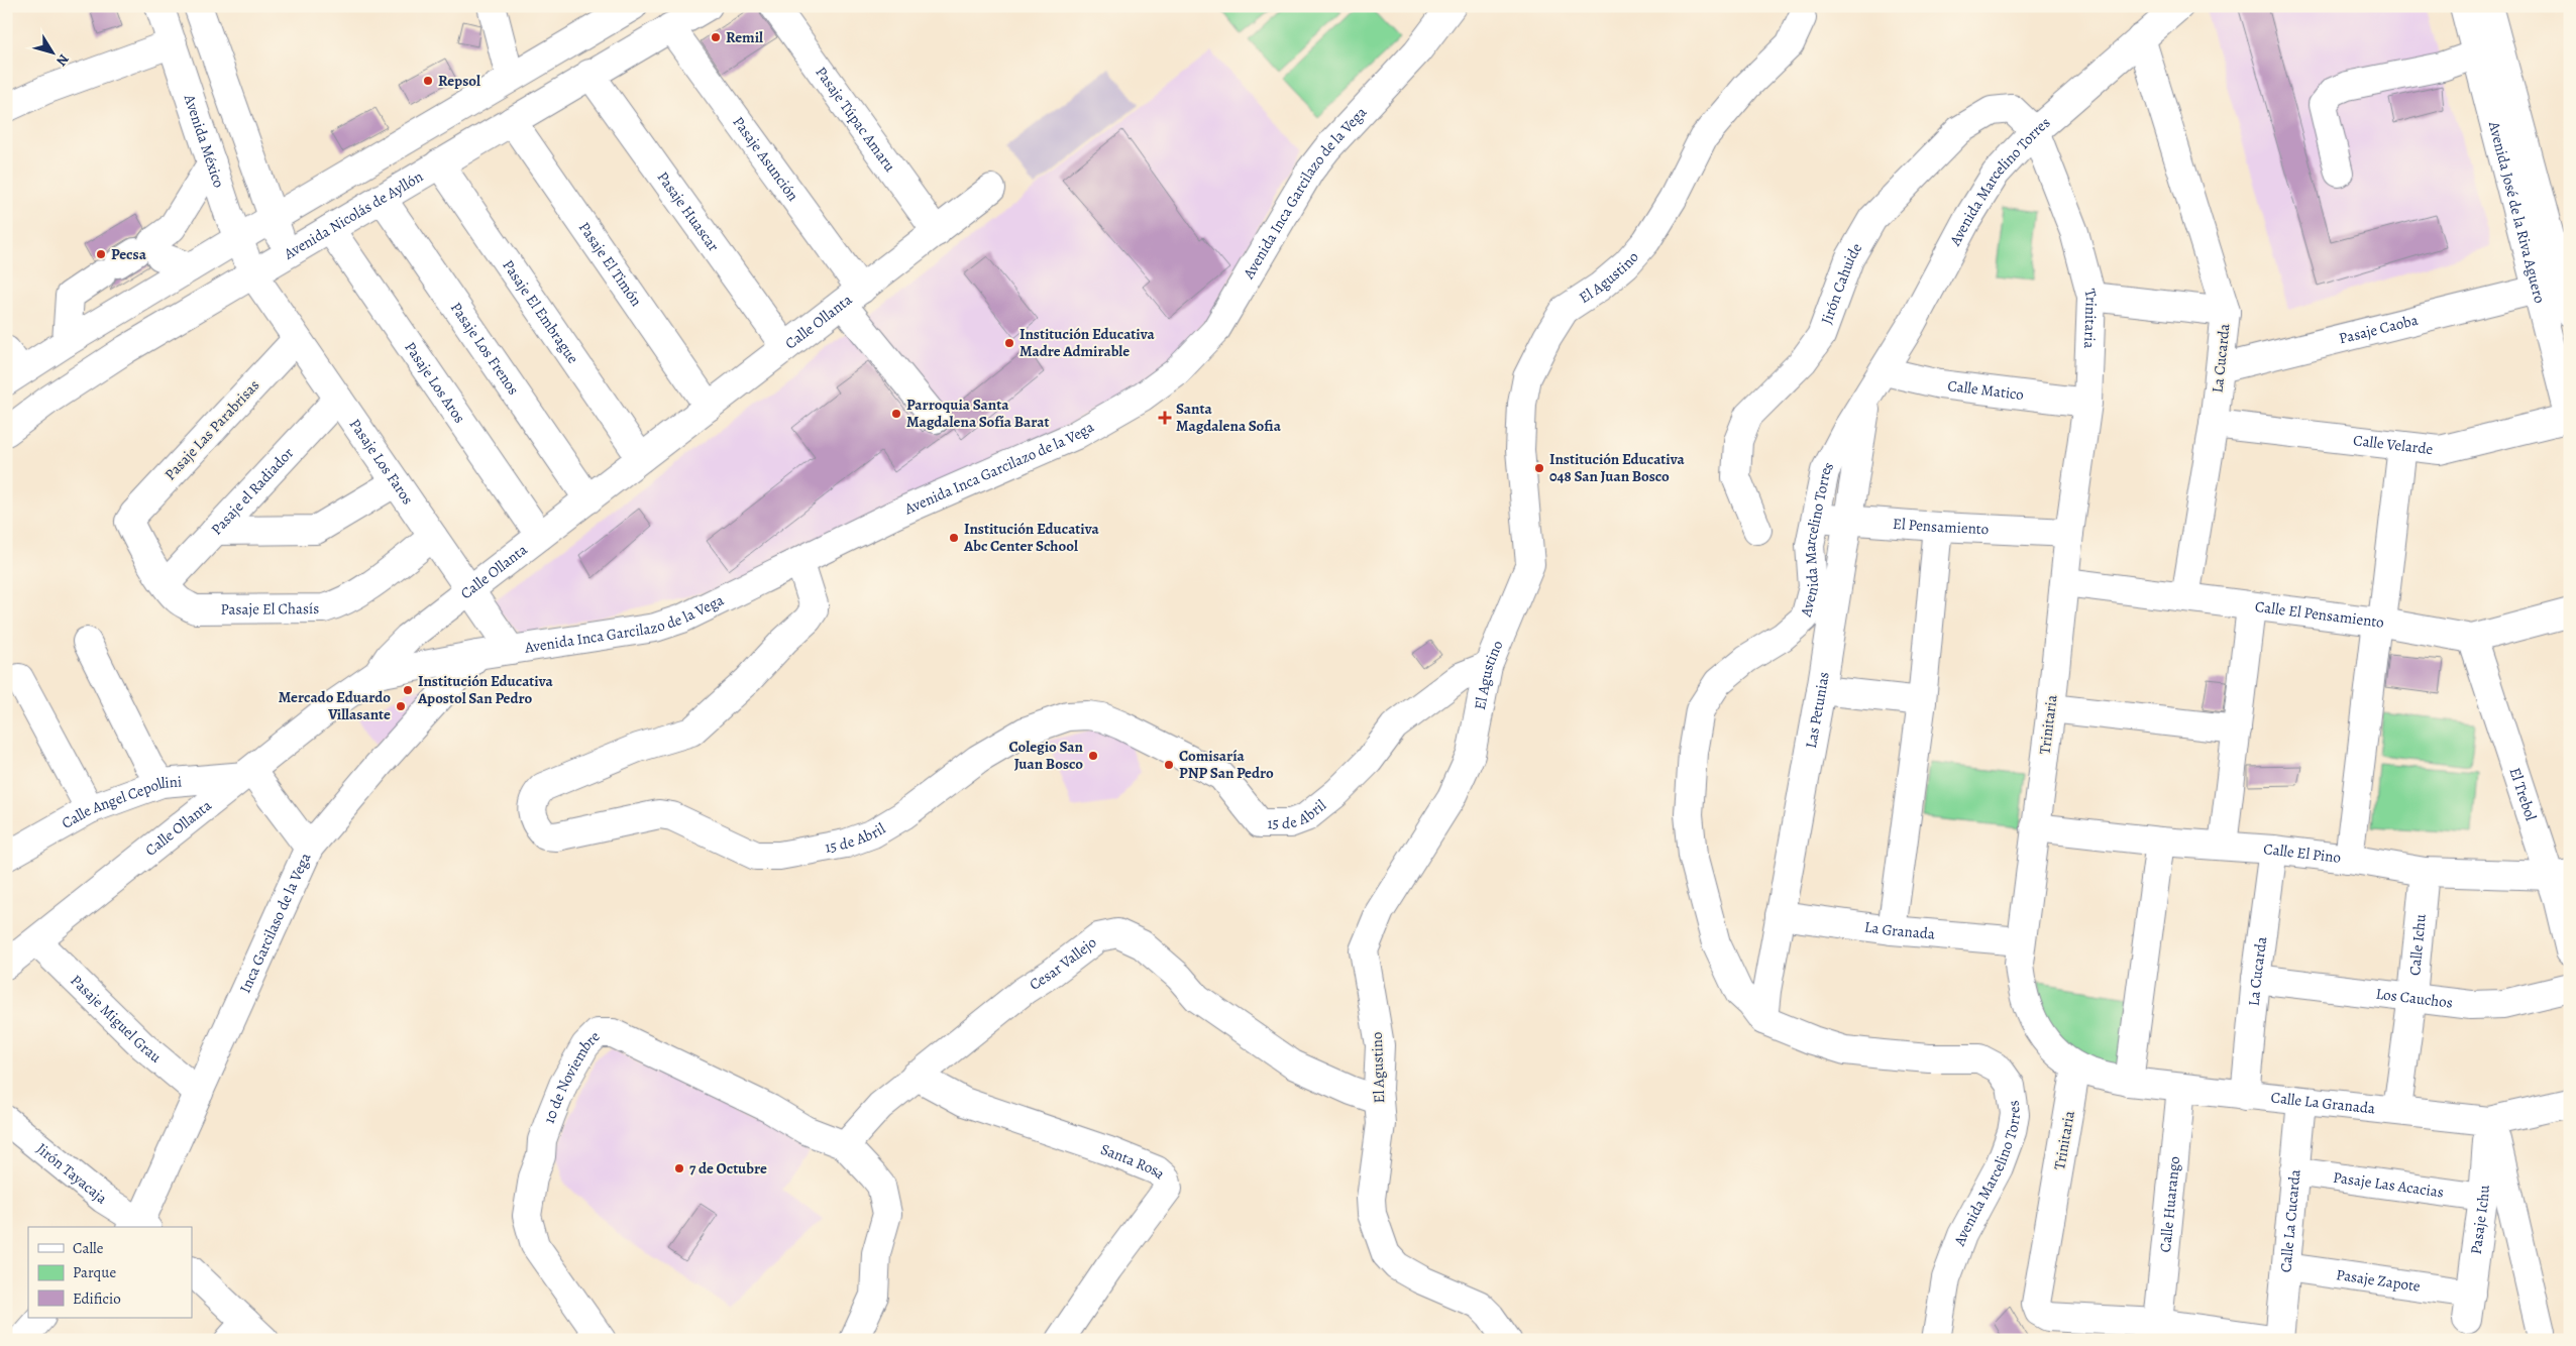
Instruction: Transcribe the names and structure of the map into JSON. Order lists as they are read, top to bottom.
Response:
{
  "streets": {
    "street": [
      "Pasaje Túpac Amaru",
      "Avenida México",
      "Pasaje Asunción",
      "Avenida Marcelino Torres",
      "Avenida Inca Garcilazo de la Vega",
      "Pasaje Huascar",
      "Avenida José de la Riva Aguero",
      "Avenida Nicolás de Ayllón",
      "Pasaje El Timón",
      "El Agustino",
      "Jirón Cahuide",
      "Pasaje El Embrague",
      "Trinitaria",
      "Calle Ollanta",
      "Pasaje Caoba",
      "Pasaje Los Frenos",
      "La Cucarda",
      "Pasaje Los Aros",
      "Calle Matico",
      "Pasaje Las Parabrisas",
      "Calle Velarde",
      "Pasaje Los Faros",
      "Pasaje el Radiador",
      "El Pensamiento",
      "Pasaje El Chasís",
      "Calle El Pensamiento",
      "Las Petunias",
      "El Trebol",
      "Calle Angel Cepollini",
      "15 de Abril",
      "Calle El Pino",
      "Inca Garcilaso de la Vega",
      "La Granada",
      "Calle Ichu",
      "Cesar Vallejo",
      "Los Cauchos",
      "Pasaje Miguel Grau",
      "10 de Noviembre",
      "Calle La Granada",
      "Santa Rosa",
      "Jirón Tayacaja",
      "Pasaje Las Acacias",
      "Calle Huarango",
      "Calle La Cucarda",
      "Pasaje Ichu",
      "Pasaje Zapote"
    ]
  },
  "crossings": [
    ["Pasaje Túpac Amaru", "Calle Ollanta"],
    ["Avenida México", "Avenida Nicolás de Ayllón"],
    ["Avenida México", "Pasaje Los Faros"],
    ["Pasaje Asunción", "Avenida Nicolás de Ayllón"],
    ["Pasaje Asunción", "Calle Ollanta"],
    ["Avenida Marcelino Torres", "Jirón Cahuide"],
    ["Avenida Marcelino Torres", "Trinitaria"],
    ["Avenida Marcelino Torres", "La Cucarda"],
    ["Avenida Marcelino Torres", "Calle Matico"],
    ["Avenida Marcelino Torres", "El Pensamiento"],
    ["Avenida Marcelino Torres", "Las Petunias"],
    ["Avenida Inca Garcilazo de la Vega", "Calle Ollanta"],
    ["Avenida Inca Garcilazo de la Vega", "Pasaje Los Faros"],
    ["Avenida Inca Garcilazo de la Vega", "15 de Abril"],
    ["Avenida Inca Garcilazo de la Vega", "Inca Garcilaso de la Vega"],
    ["Pasaje Huascar", "Avenida Nicolás de Ayllón"],
    ["Pasaje Huascar", "Calle Ollanta"],
    ["Avenida José de la Riva Aguero", "Pasaje Caoba"],
    ["Avenida José de la Riva Aguero", "Calle Velarde"],
    ["Avenida Nicolás de Ayllón", "Pasaje El Timón"],
    ["Avenida Nicolás de Ayllón", "Pasaje El Embrague"],
    ["Avenida Nicolás de Ayllón", "Pasaje Los Frenos"],
    ["Avenida Nicolás de Ayllón", "Pasaje Los Aros"],
    ["Avenida Nicolás de Ayllón", "Pasaje Los Faros"],
    ["Pasaje El Timón", "Calle Ollanta"],
    ["El Agustino", "15 de Abril"],
    ["El Agustino", "Cesar Vallejo"],
    ["Jirón Cahuide", "Trinitaria"],
    ["Pasaje El Embrague", "Calle Ollanta"],
    ["Trinitaria", "Calle Matico"],
    ["Trinitaria", "El Pensamiento"],
    ["Trinitaria", "Calle El Pensamiento"],
    ["Trinitaria", "Calle El Pino"],
    ["Trinitaria", "La Granada"],
    ["Trinitaria", "Calle La Granada"],
    ["Trinitaria", "Calle Huarango"],
    ["Calle Ollanta", "Pasaje Los Frenos"],
    ["Calle Ollanta", "Pasaje Los Aros"],
    ["Calle Ollanta", "Pasaje Los Faros"],
    ["Calle Ollanta", "Calle Angel Cepollini"],
    ["Calle Ollanta", "Pasaje Miguel Grau"],
    ["Pasaje Caoba", "La Cucarda"],
    ["La Cucarda", "Calle Velarde"],
    ["La Cucarda", "Calle El Pensamiento"],
    ["La Cucarda", "Calle El Pino"],
    ["La Cucarda", "Los Cauchos"],
    ["La Cucarda", "Calle La Granada"],
    ["Pasaje Las Parabrisas", "Pasaje Los Faros"],
    ["Pasaje Las Parabrisas", "Pasaje El Chasís"],
    ["Pasaje Los Faros", "Pasaje el Radiador"],
    ["Pasaje Los Faros", "Pasaje El Chasís"],
    ["Pasaje el Radiador", "Pasaje El Chasís"],
    ["El Pensamiento", "Las Petunias"],
    ["Calle El Pensamiento", "El Trebol"],
    ["Las Petunias", "La Granada"],
    ["El Trebol", "Calle El Pino"],
    ["Calle El Pino", "Calle Ichu"],
    ["Inca Garcilaso de la Vega", "Pasaje Miguel Grau"],
    ["Inca Garcilaso de la Vega", "Jirón Tayacaja"],
    ["Calle Ichu", "Los Cauchos"],
    ["Calle Ichu", "Calle La Granada"],
    ["Cesar Vallejo", "10 de Noviembre"],
    ["Cesar Vallejo", "Santa Rosa"],
    ["Calle La Granada", "Calle Huarango"],
    ["Calle La Granada", "Calle La Cucarda"],
    ["Calle La Granada", "Pasaje Ichu"],
    ["Pasaje Las Acacias", "Calle La Cucarda"],
    ["Pasaje Las Acacias", "Pasaje Ichu"],
    ["Calle La Cucarda", "Pasaje Zapote"],
    ["Pasaje Ichu", "Pasaje Zapote"]
  ],
  "places": {
    "other": [
      "Remil",
      "Repsol",
      "Pecsa",
      "Institución Educativa Madre Admirable",
      "Parroquia Santa Magdalena Sofía Barat",
      "Institución Educativa 048 San Juan Bosco",
      "Institución Educativa Abc Center School",
      "Institución Educativa Apostol San Pedro",
      "Mercado Eduardo Villasante",
      "Colegio San Juan Bosco",
      "Comisaría PNP San Pedro",
      "7 de Octubre"
    ],
    "health": ["Santa Magdalena Sofia"]
  },
  "legend": ["Calle", "Parque", "Edificio"],
  "north": "bottom right"
}
